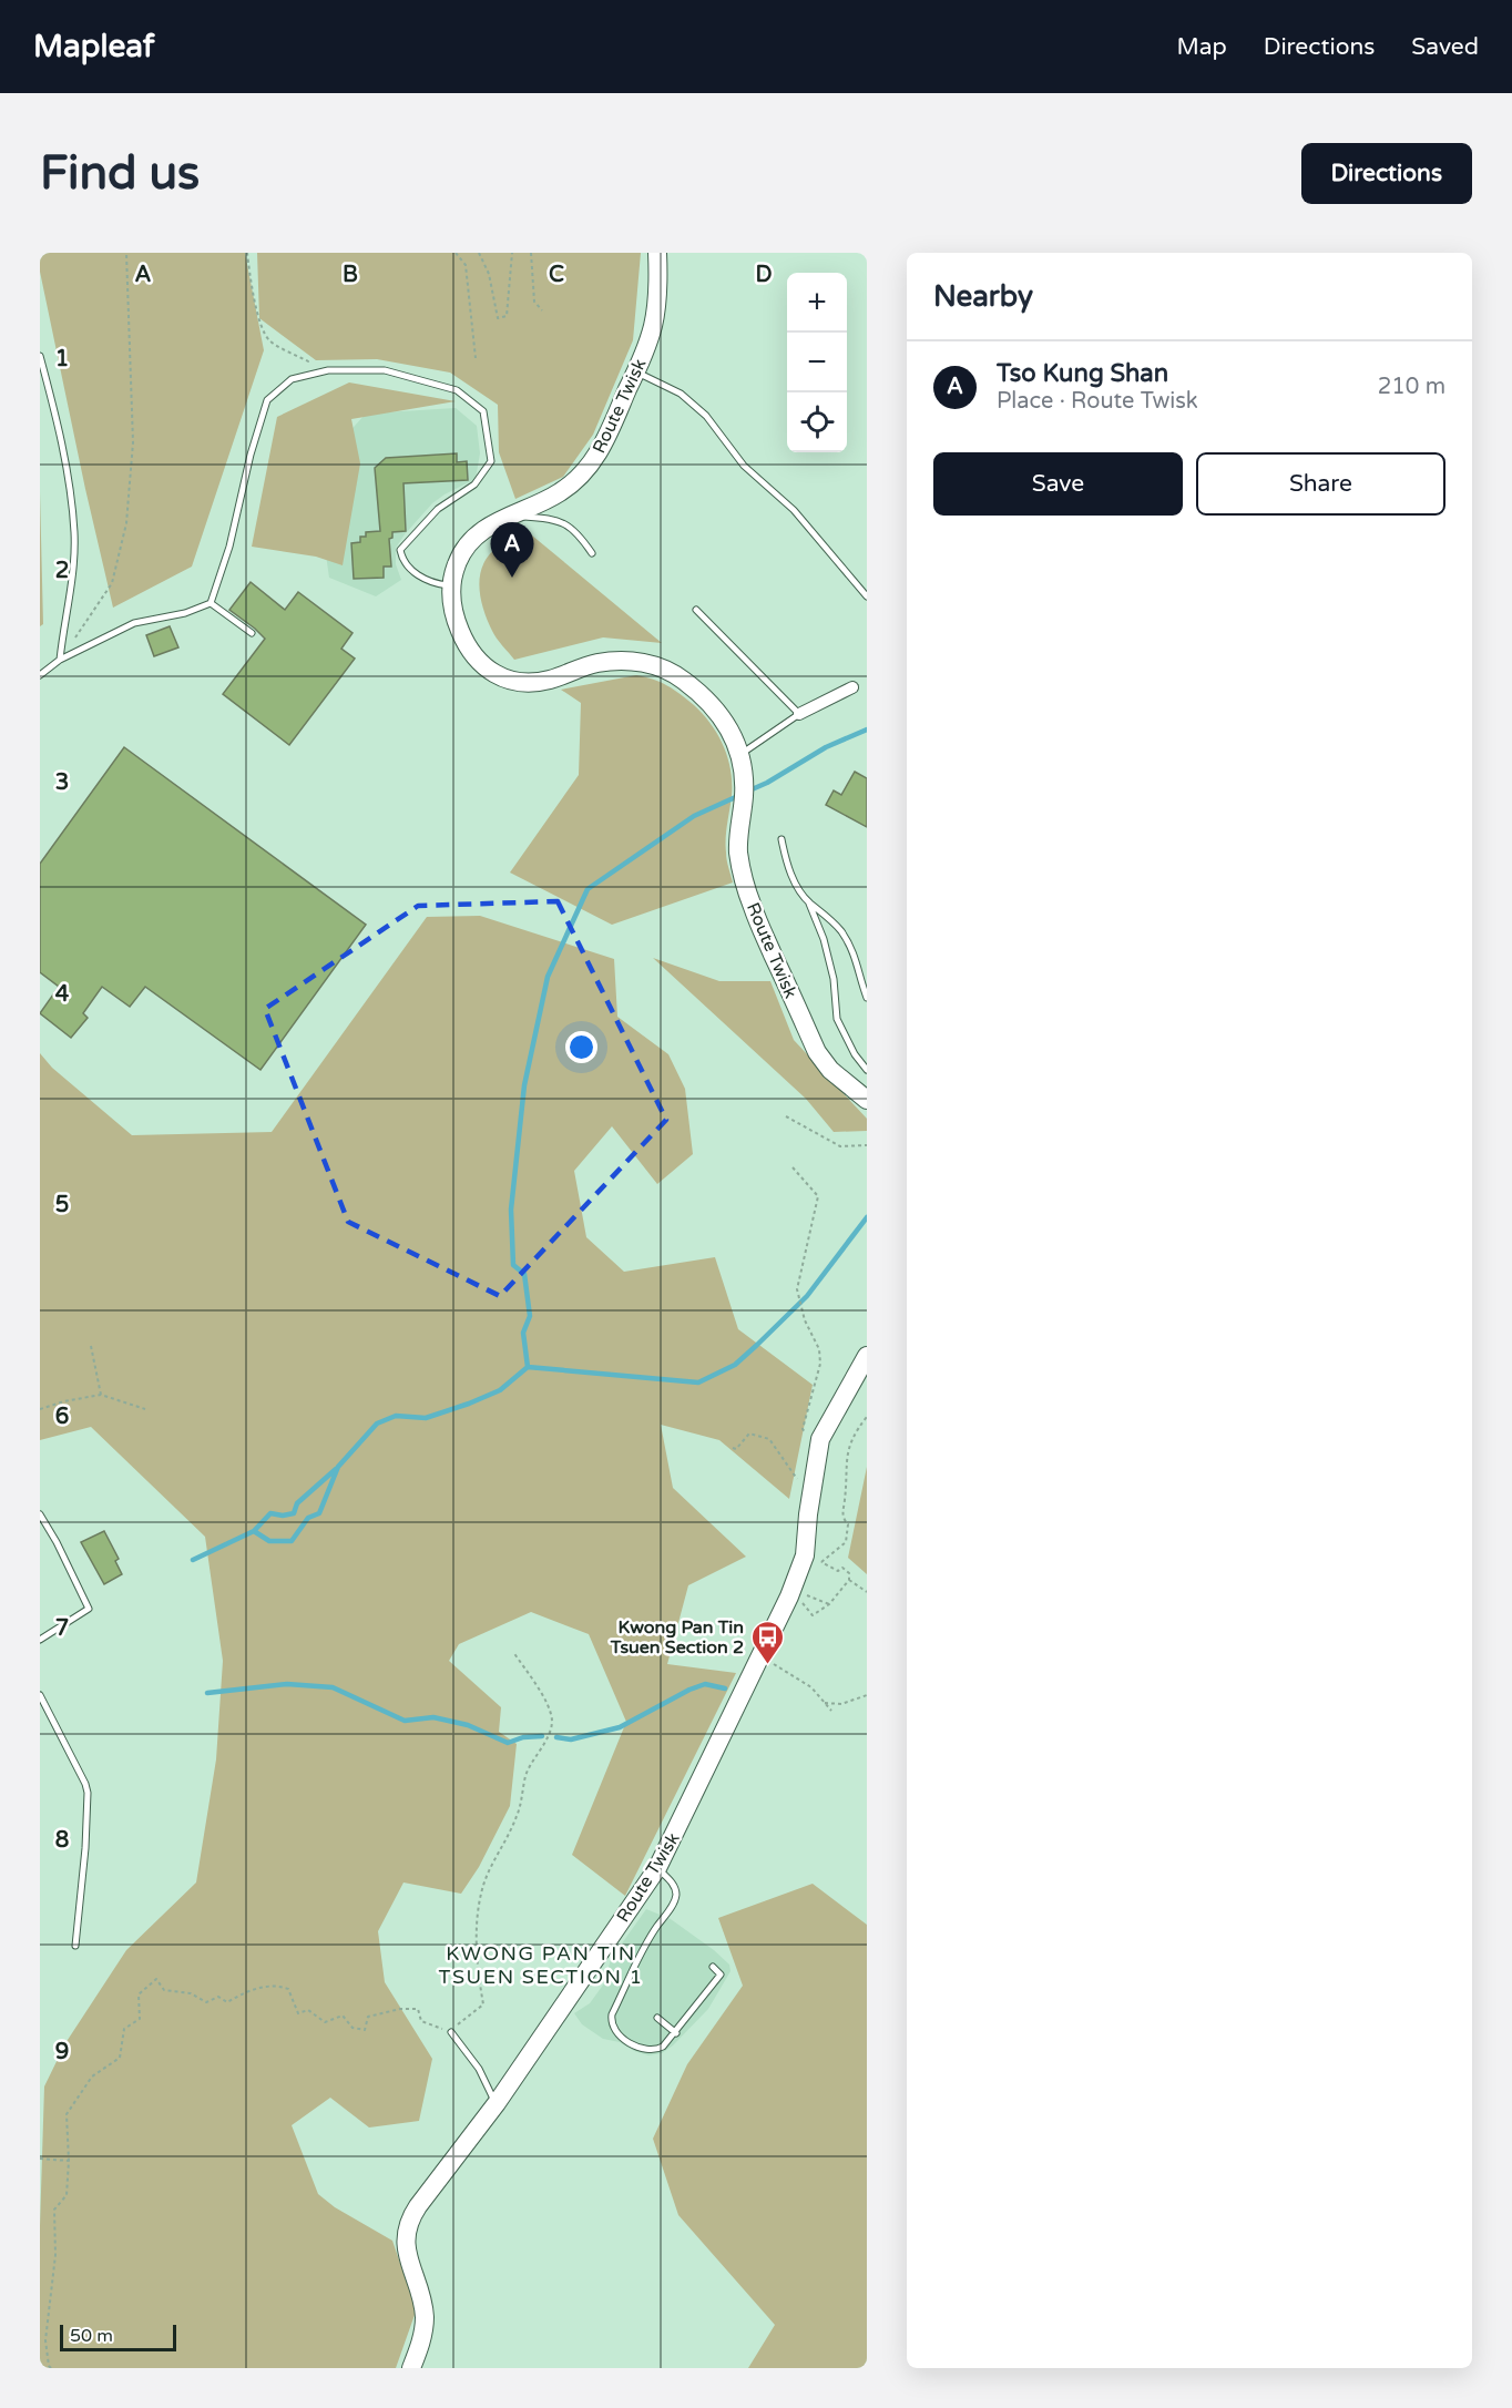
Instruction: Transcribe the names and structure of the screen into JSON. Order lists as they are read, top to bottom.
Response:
{
  "streets": {
    "main road": ["Route Twisk"]
  },
  "districts": ["KWONG PAN TIN TSUEN SECTION 1"],
  "places": {
    "bus stop": ["Kwong Pan Tin Tsuen Section 2"]
  },
  "scale_bar": "50 m",
  "page": {
    "header": "Mapleaf",
    "nav": ["Map", "Directions", "Saved"],
    "buttons": [
      "Directions",
      ["Save", "Share"]
    ],
    "title": "Find us",
    "heading": "Nearby",
    "map_buttons": ["+", "−"],
    "list": [
      {
        "mark": "A",
        "name": "Tso Kung Shan",
        "note": "Place · Route Twisk",
        "value": "210 m"
      }
    ],
    "pins": "A",
    "scale": "50 m"
  },
  "grid": {
    "columns": [
      "A",
      "B",
      "C",
      "D"
    ],
    "rows": [
      "1",
      "2",
      "3",
      "4",
      "5",
      "6",
      "7",
      "8",
      "9"
    ]
  }
}
